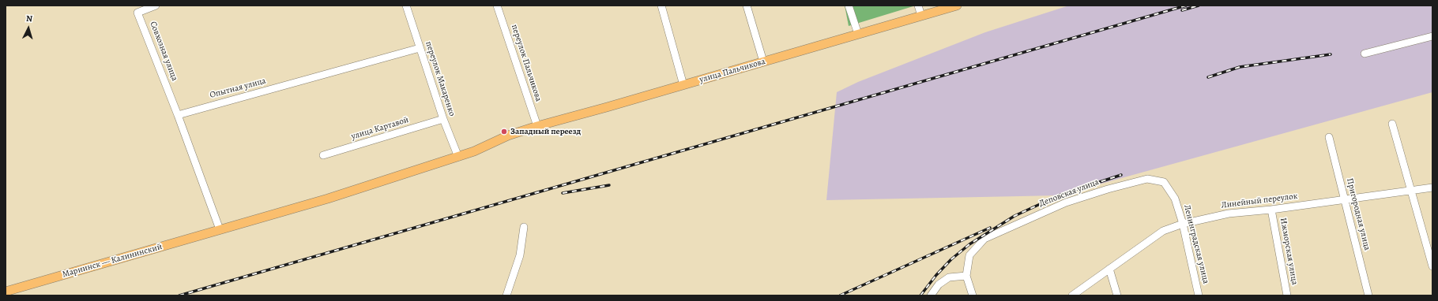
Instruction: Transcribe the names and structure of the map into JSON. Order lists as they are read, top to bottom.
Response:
{
  "streets": {
    "main road": ["улица Пальчикова", "Мариинск — Калининский"],
    "street": [
      "Совхозная улица",
      "переулок Пальчикова",
      "переулок Макаренко",
      "Опытная улица",
      "улица Картавой",
      "Деповская улица",
      "Линейный переулок",
      "Пригородная улица",
      "Ленинградская улица",
      "Ижморская улица"
    ]
  },
  "crossings": [
    ["Совхозная улица", "Опытная улица"],
    ["переулок Пальчикова", "улица Пальчикова"],
    ["улица Пальчикова", "переулок Макаренко"],
    ["улица Пальчикова", "Мариинск — Калининский"],
    ["переулок Макаренко", "Опытная улица"],
    ["переулок Макаренко", "улица Картавой"],
    ["переулок Макаренко", "Мариинск — Калининский"],
    ["Деповская улица", "Ленинградская улица"],
    ["Линейный переулок", "Пригородная улица"],
    ["Линейный переулок", "Ленинградская улица"],
    ["Линейный переулок", "Ижморская улица"]
  ],
  "places": ["Западный переезд"],
  "north": "top"
}
